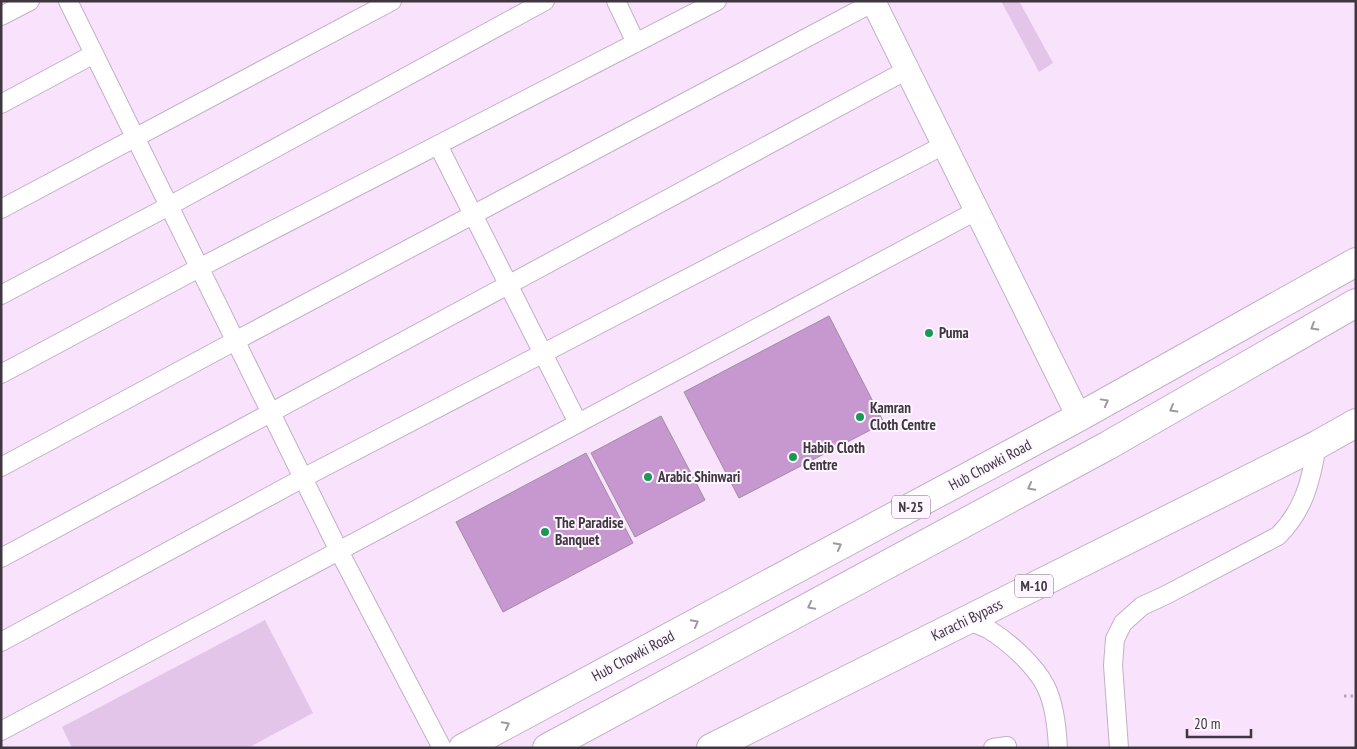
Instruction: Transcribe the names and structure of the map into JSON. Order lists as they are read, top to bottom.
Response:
{
  "streets": {
    "highway": [
      "Hub Chowki Road",
      "N-25",
      "M-10",
      "Karachi Bypass"
    ]
  },
  "places": [
    "Puma",
    "Kamran Cloth Centre",
    "Habib Cloth Centre",
    "Arabic Shinwari",
    "The Paradise Banquet"
  ],
  "scale_bar": "20 m"
}
